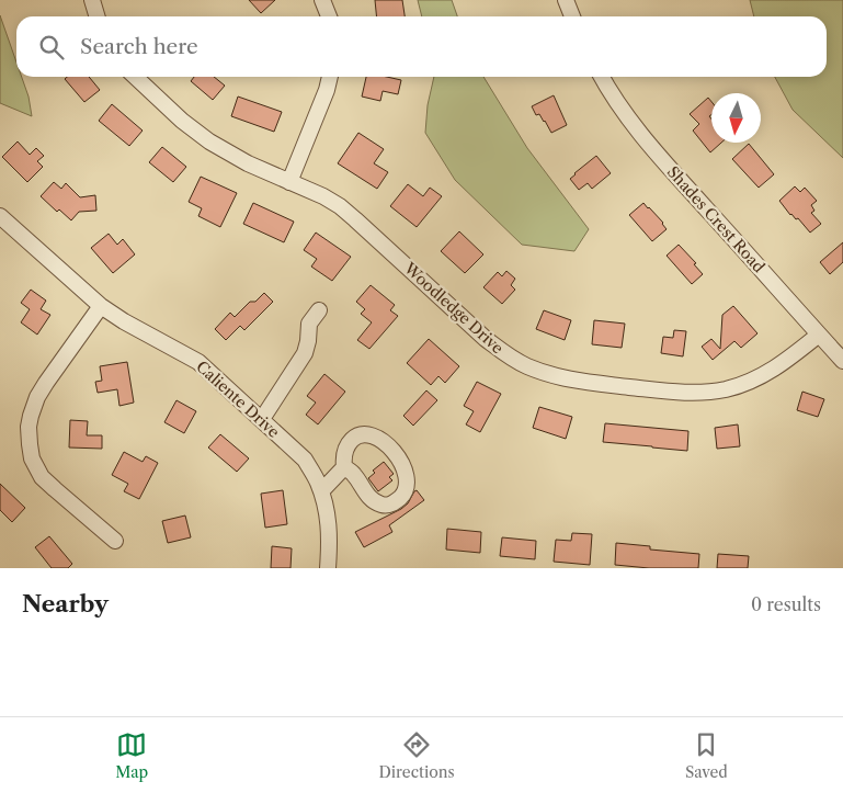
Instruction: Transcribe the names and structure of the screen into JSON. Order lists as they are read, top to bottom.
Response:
{
  "streets": {
    "street": ["Shades Crest Road", "Woodledge Drive", "Caliente Drive"]
  },
  "crossings": [
    ["Shades Crest Road", "Woodledge Drive"]
  ],
  "north": "bottom",
  "page": {
    "search": "Search here",
    "heading": ["Nearby", "0 results"],
    "nav": ["Map", "Directions", "Saved"]
  }
}
